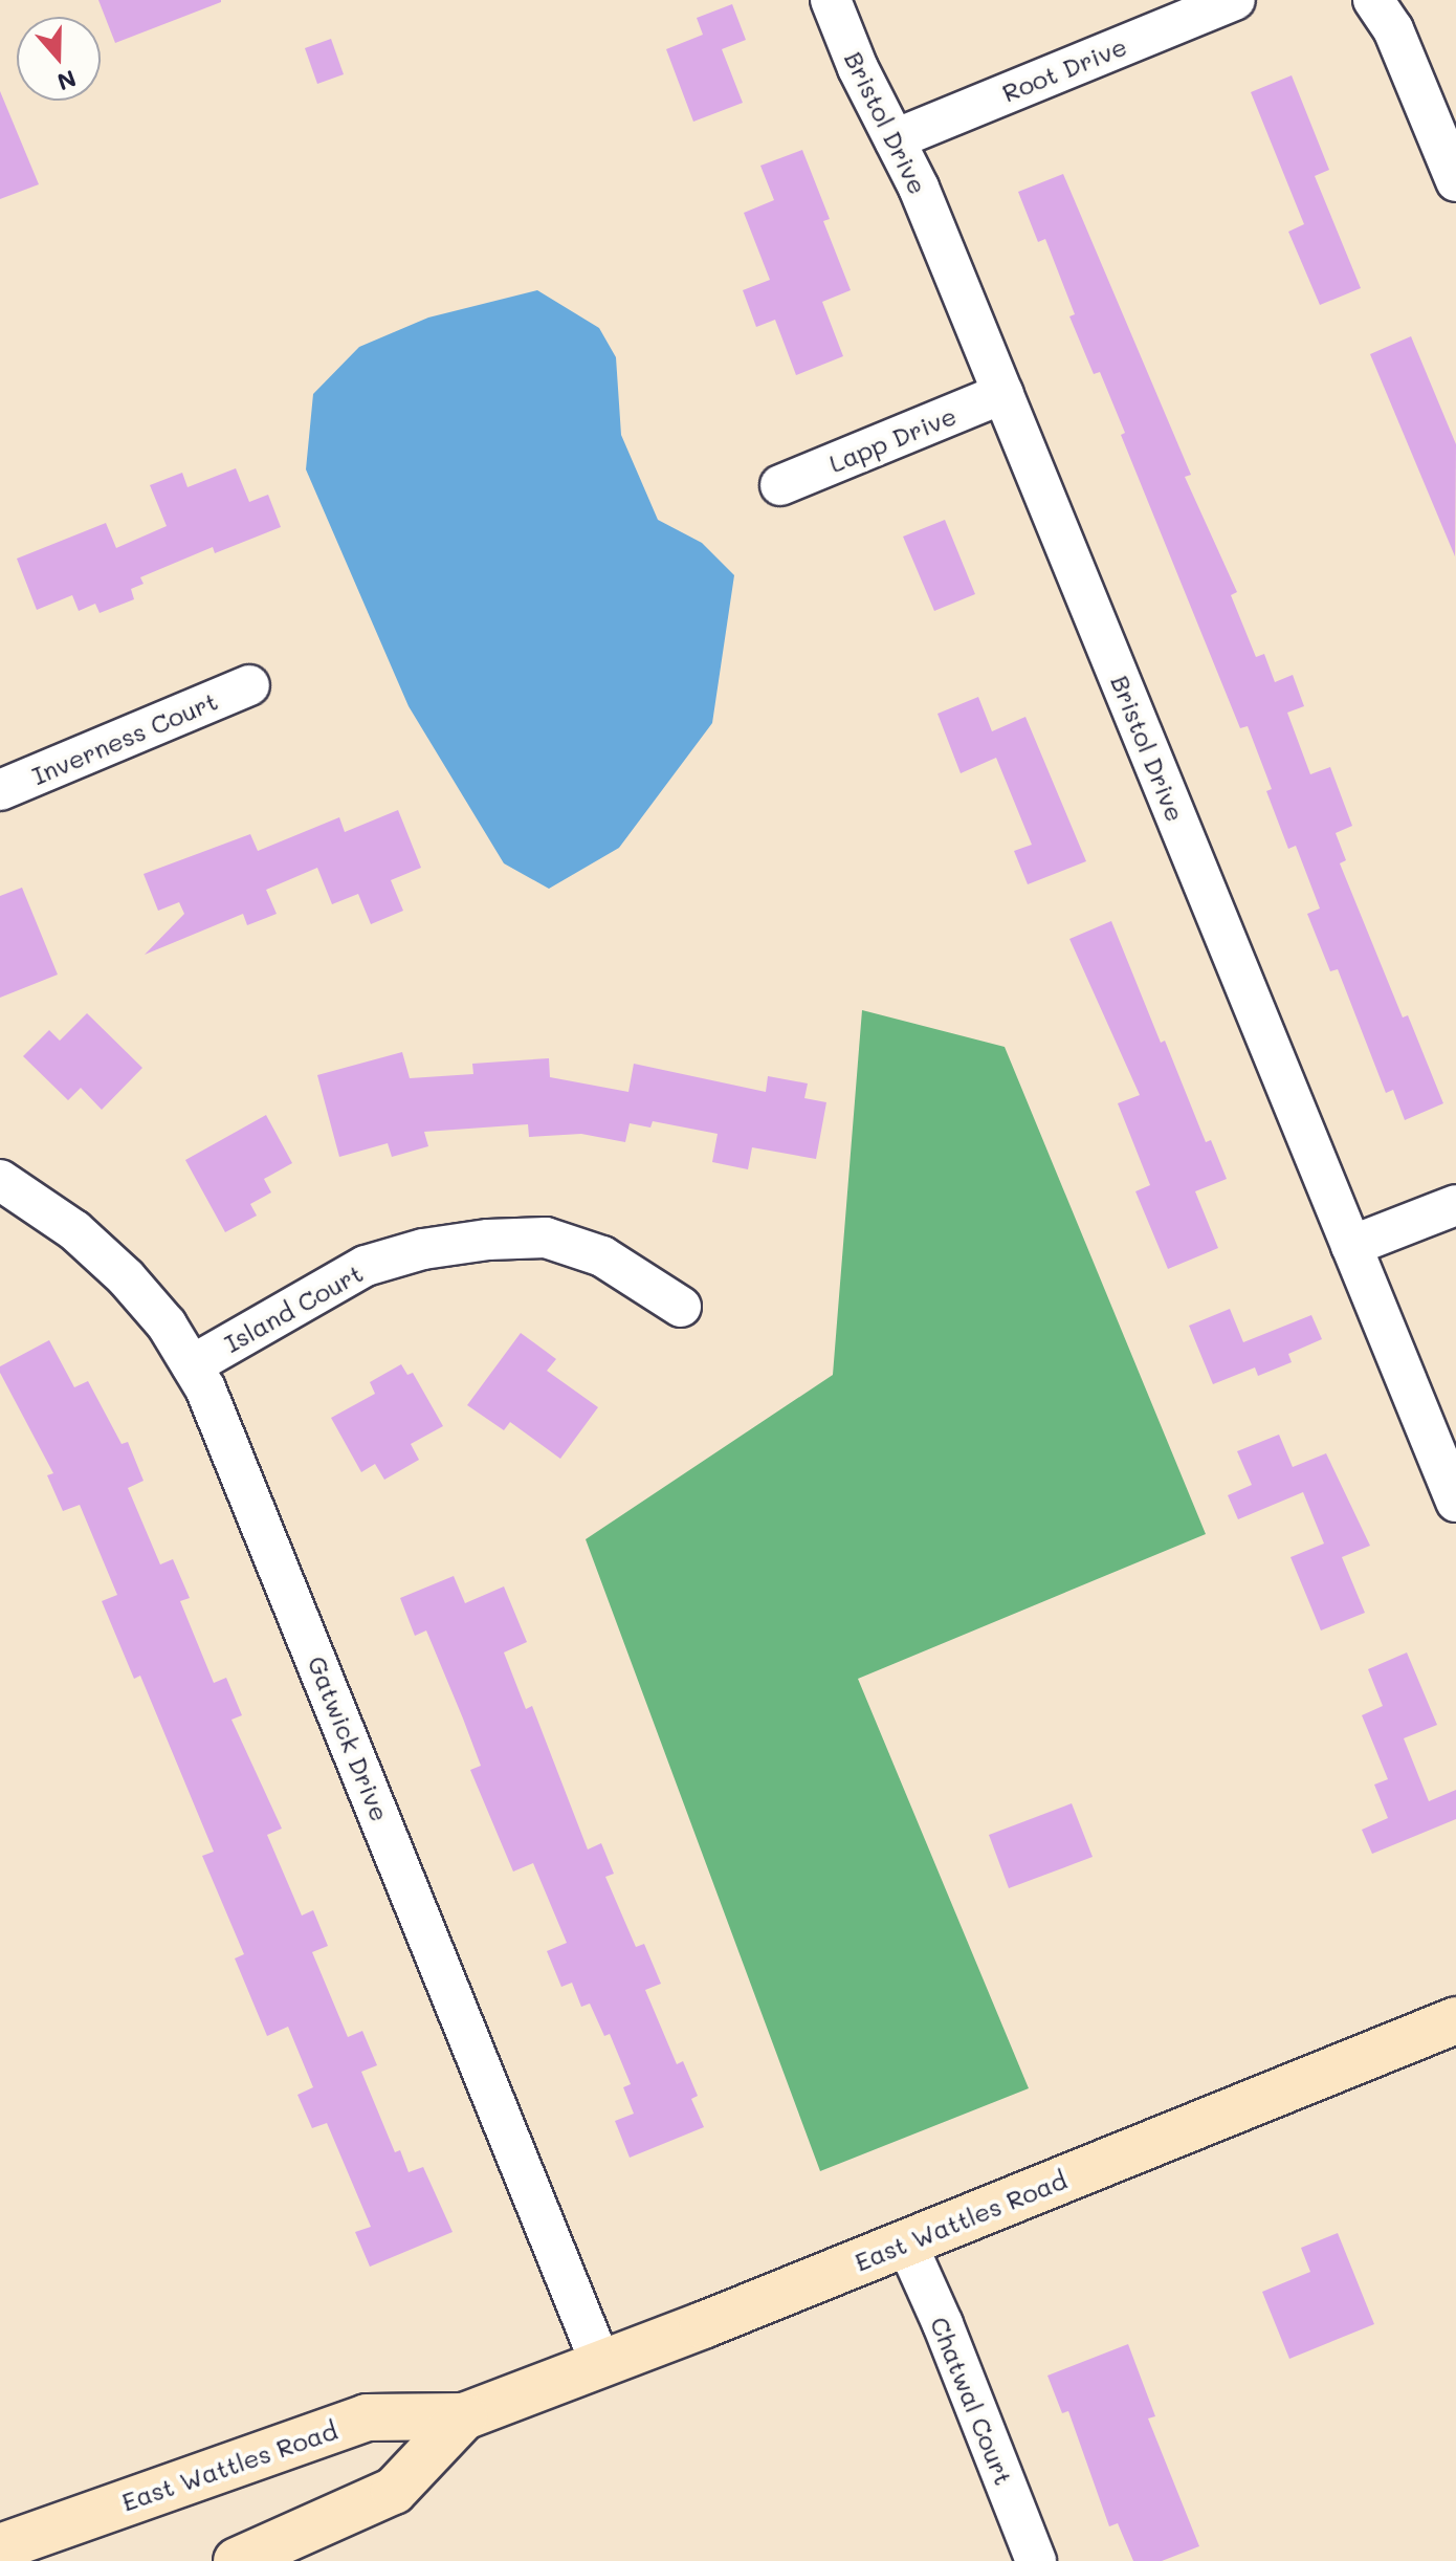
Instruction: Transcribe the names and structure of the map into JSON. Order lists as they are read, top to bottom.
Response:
{
  "streets": {
    "main road": ["East Wattles Road"],
    "street": [
      "Root Drive",
      "Bristol Drive",
      "Lapp Drive",
      "Inverness Court",
      "Island Court",
      "Gatwick Drive",
      "Chatwal Court"
    ]
  },
  "crossings": [
    ["Root Drive", "Bristol Drive"],
    ["Bristol Drive", "Lapp Drive"],
    ["Island Court", "Gatwick Drive"],
    ["Gatwick Drive", "East Wattles Road"],
    ["East Wattles Road", "Chatwal Court"]
  ],
  "north": "bottom"
}
